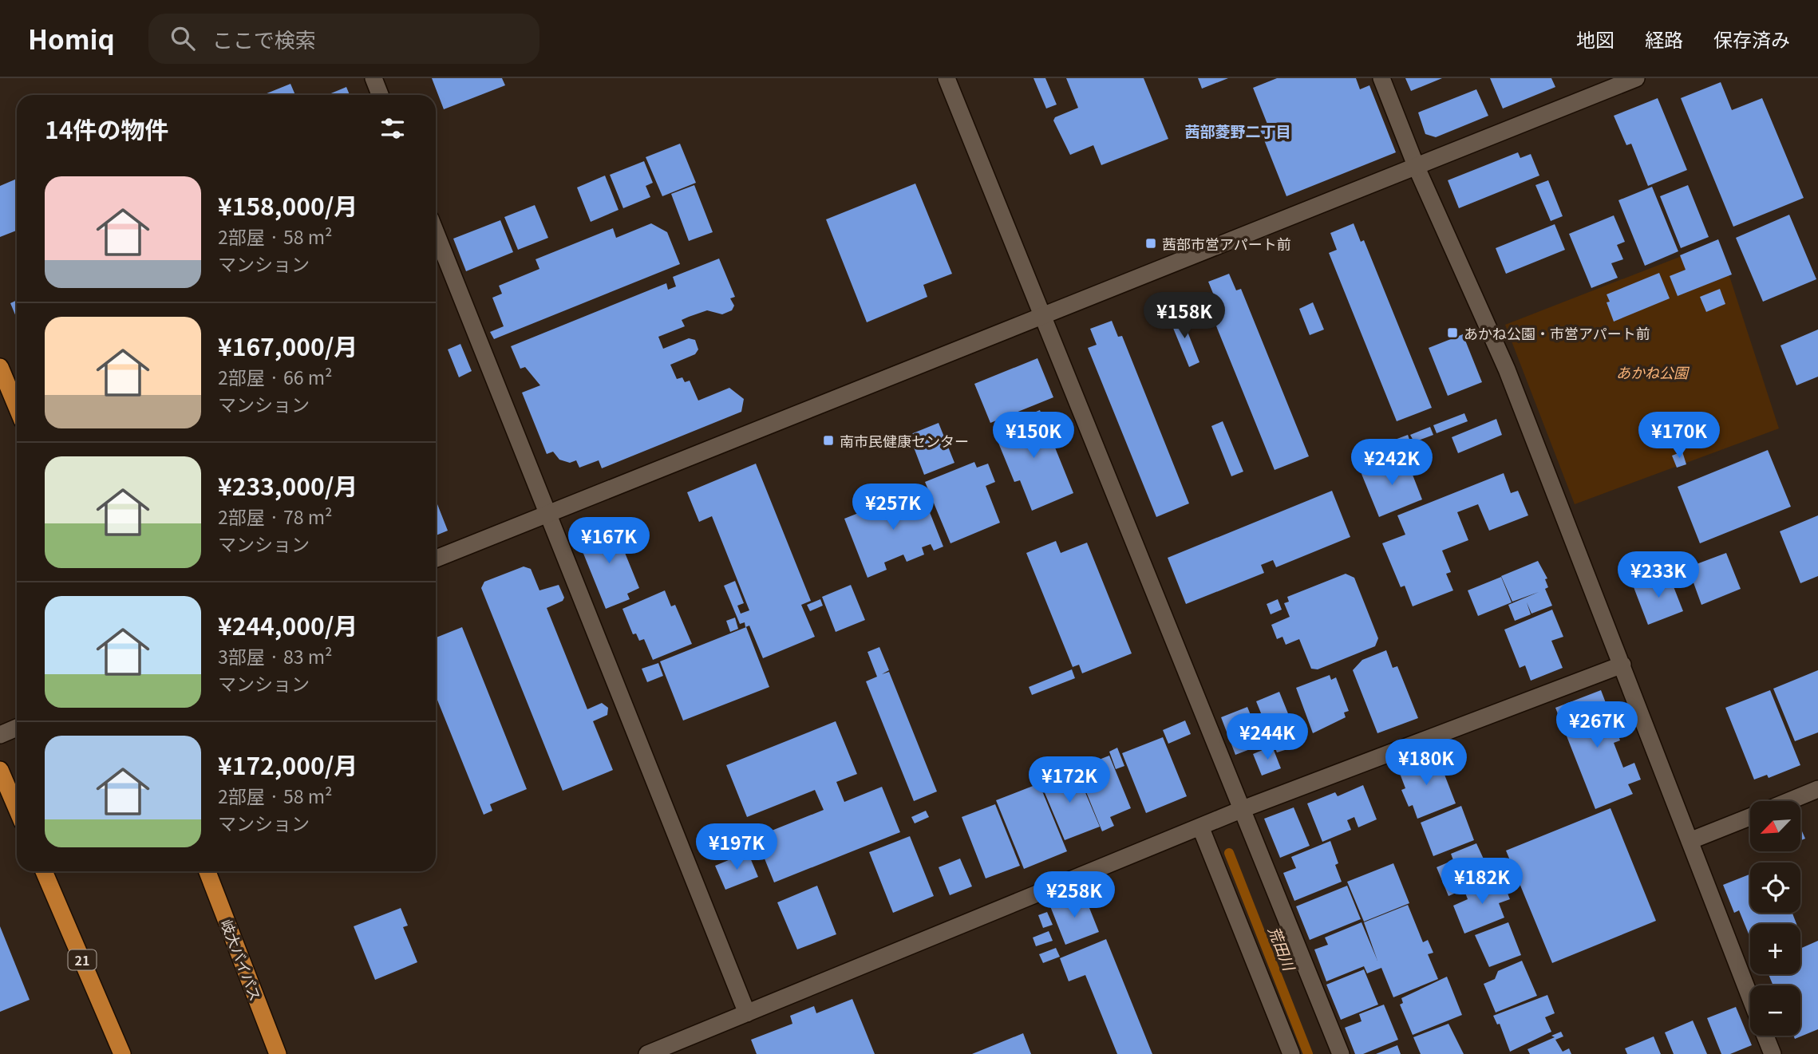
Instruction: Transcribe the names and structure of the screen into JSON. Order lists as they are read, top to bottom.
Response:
{
  "streets": {
    "highway": ["21", "岐大バイパス"]
  },
  "districts": ["茜部菱野二丁目"],
  "water": ["荒田川"],
  "parks": ["あかね公園"],
  "places": {
    "transit": ["茜部市営アパート前", "あかね公園・市営アパート前", "南市民健康センター"]
  },
  "north": "bottom left",
  "page": {
    "header": "Homiq",
    "search": "ここで検索",
    "nav": ["地図", "経路", "保存済み"],
    "heading": "14件の物件",
    "list": [
      {
        "name": "¥158,000/月",
        "note": "2部屋 · 58 m² · マンション"
      },
      {
        "name": "¥167,000/月",
        "note": "2部屋 · 66 m² · マンション"
      },
      {
        "name": "¥233,000/月",
        "note": "2部屋 · 78 m² · マンション"
      },
      {
        "name": "¥244,000/月",
        "note": "3部屋 · 83 m² · マンション"
      },
      {
        "name": "¥172,000/月",
        "note": "2部屋 · 58 m² · マンション"
      }
    ],
    "price": [
      "¥158K",
      "¥150K",
      "¥170K",
      "¥242K",
      "¥257K",
      "¥167K",
      "¥233K",
      "¥267K",
      "¥244K",
      "¥180K",
      "¥172K",
      "¥197K",
      "¥182K",
      "¥258K"
    ],
    "map_buttons": ["+", "−"]
  }
}
